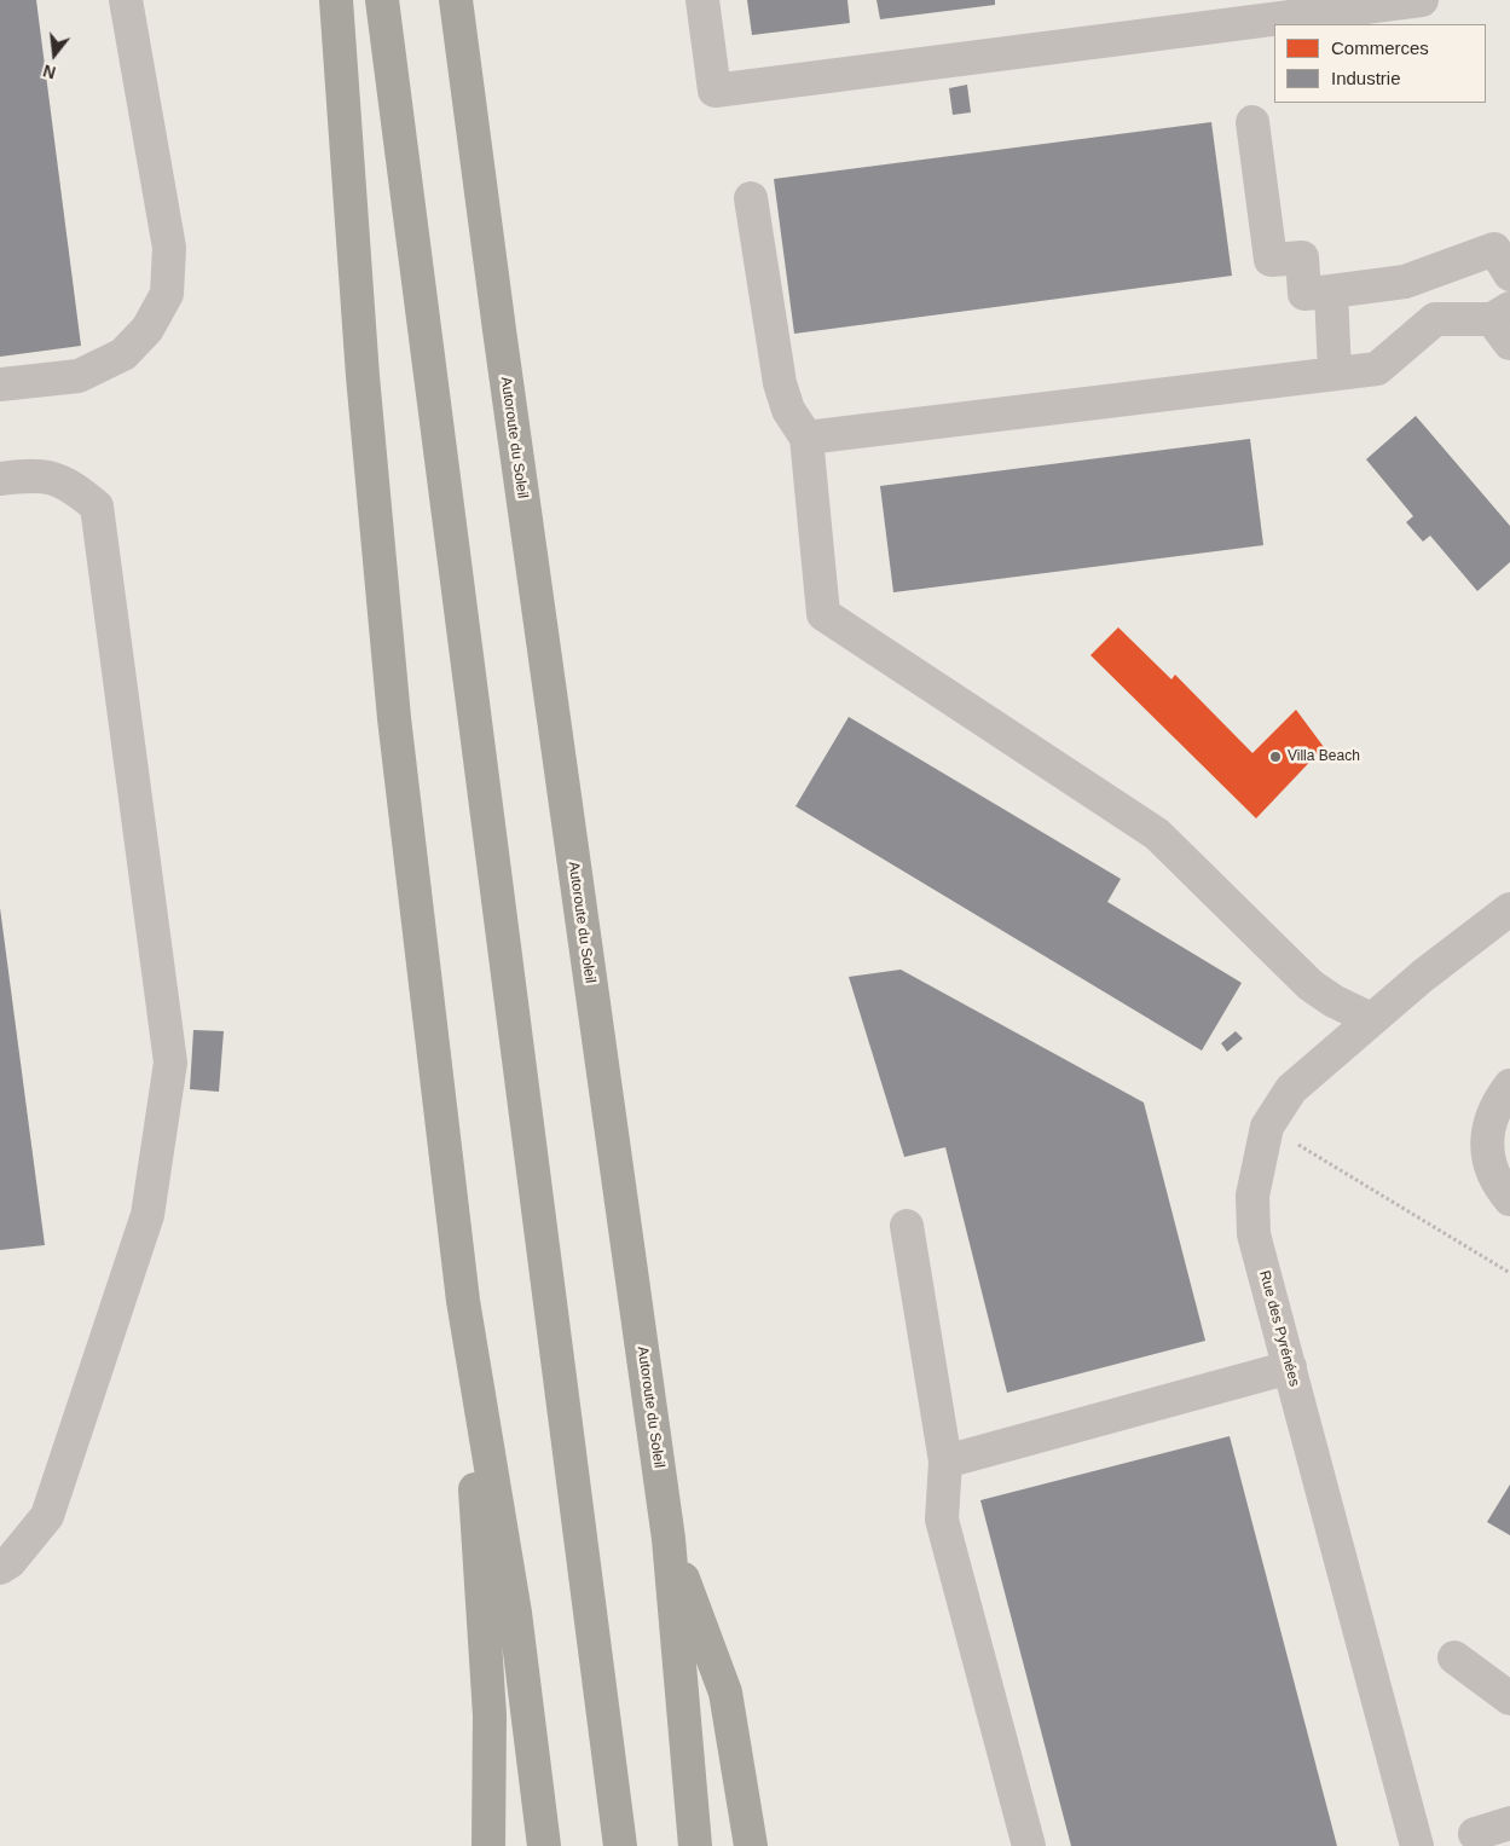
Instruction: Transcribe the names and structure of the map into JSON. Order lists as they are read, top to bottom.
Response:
{
  "streets": {
    "highway": ["Autoroute du Soleil"],
    "street": ["Rue des Pyrénées"]
  },
  "places": ["Villa Beach"],
  "legend": ["Commerces", "Industrie"],
  "north": "bottom"
}
